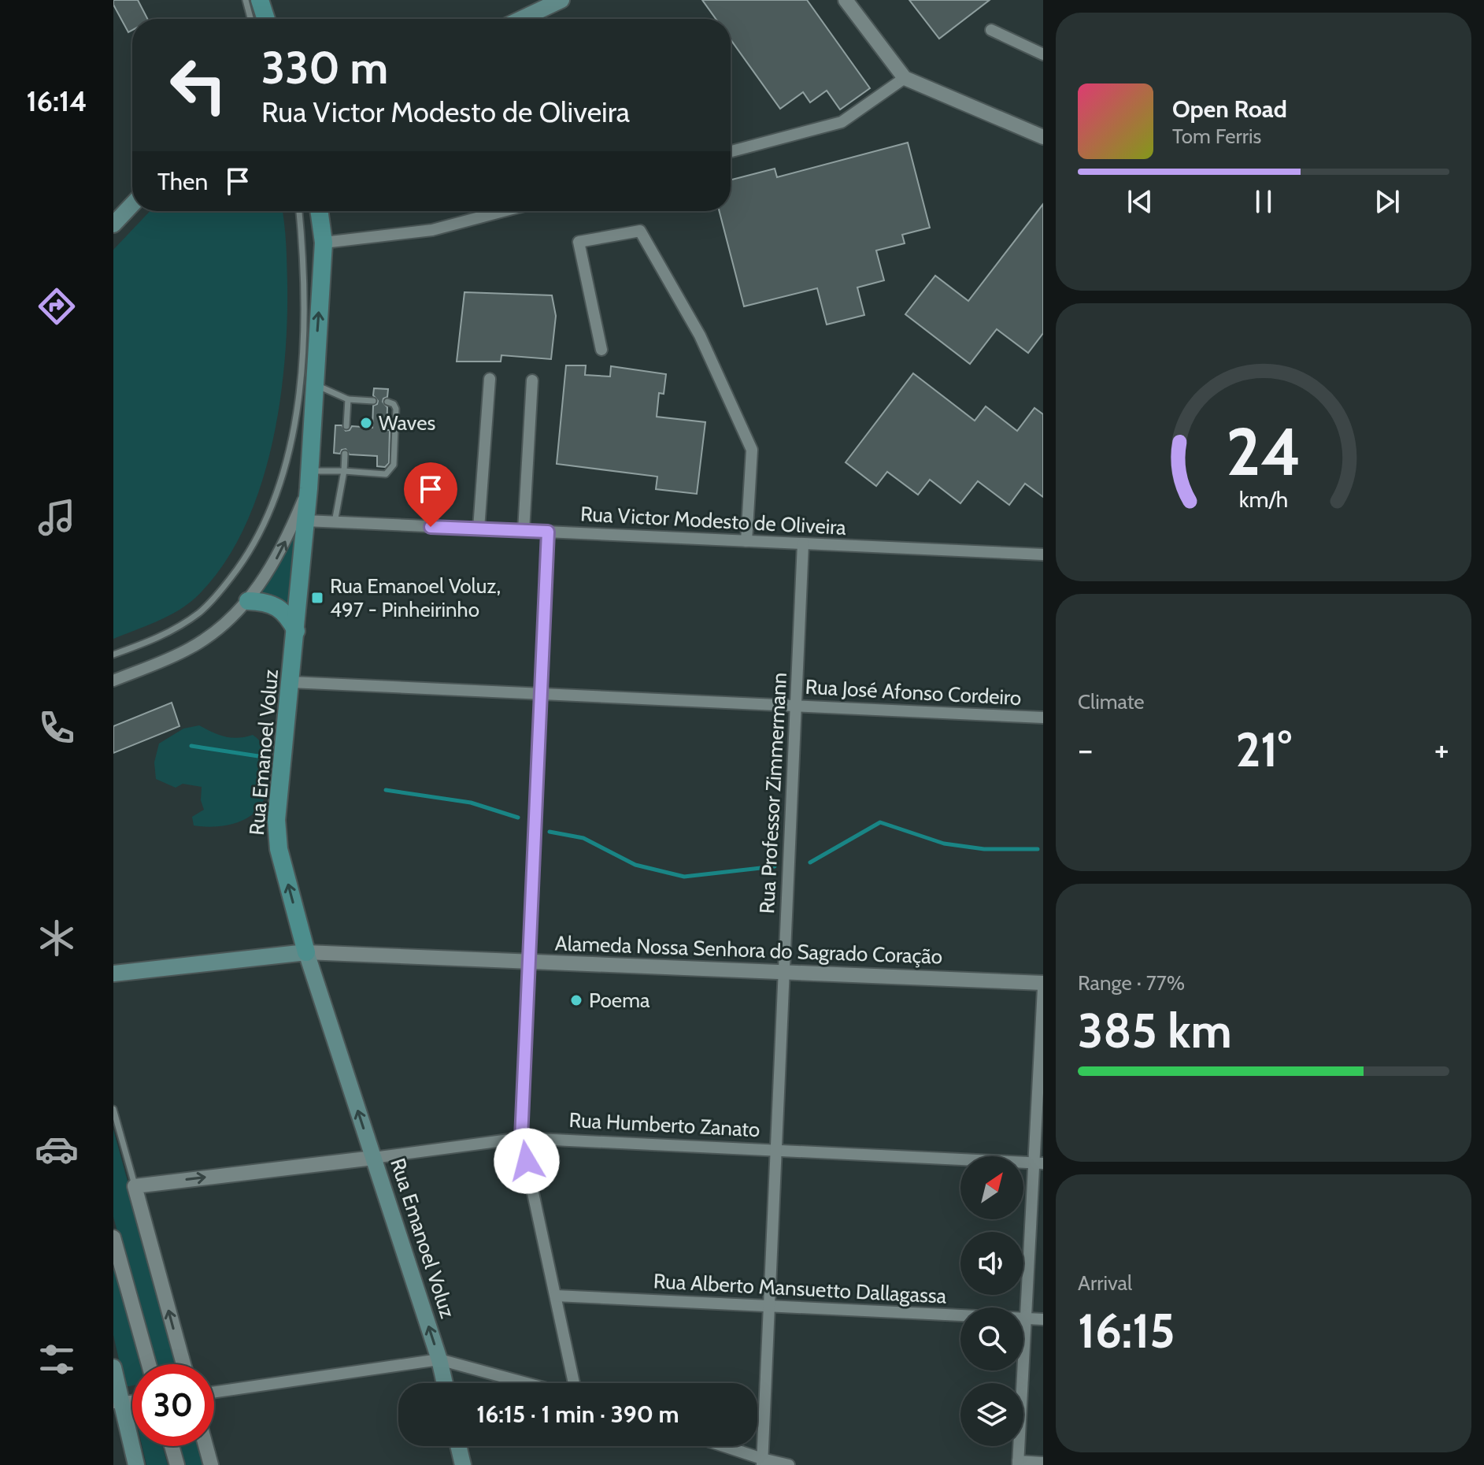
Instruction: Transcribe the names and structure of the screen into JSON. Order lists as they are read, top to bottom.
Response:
{
  "streets": {
    "main road": ["Rua Emanoel Voluz", "Alameda Nossa Senhora do Sagrado Coração"],
    "street": [
      "Rua Victor Modesto de Oliveira",
      "Rua José Afonso Cordeiro",
      "Rua Professor Zimmermann",
      "Rua Humberto Zanato",
      "Rua Alberto Mansuetto Dallagassa"
    ]
  },
  "crossings": [
    ["Rua Victor Modesto de Oliveira", "Rua Emanoel Voluz"],
    ["Rua Victor Modesto de Oliveira", "Rua Professor Zimmermann"],
    ["Rua José Afonso Cordeiro", "Rua Emanoel Voluz"],
    ["Rua José Afonso Cordeiro", "Rua Professor Zimmermann"],
    ["Rua Emanoel Voluz", "Alameda Nossa Senhora do Sagrado Coração"],
    ["Rua Emanoel Voluz", "Rua Humberto Zanato"],
    ["Rua Professor Zimmermann", "Alameda Nossa Senhora do Sagrado Coração"],
    ["Rua Professor Zimmermann", "Rua Humberto Zanato"],
    ["Rua Professor Zimmermann", "Rua Alberto Mansuetto Dallagassa"]
  ],
  "one_way": ["Rua Emanoel Voluz"],
  "places": {
    "other": ["Waves", "Poema"],
    "transit": ["Rua Emanoel Voluz, 497 - Pinheirinho"]
  },
  "north": "top right",
  "page": {
    "tabs": "16:14",
    "turn": ["330 m", "Rua Victor Modesto de Oliveira"],
    "song": ["Open Road", "Tom Ferris"],
    "then": "Then",
    "tile": [
      "Climate",
      ["Range · 77%", "385 km"],
      ["Arrival", "16:15"]
    ],
    "heat": ["−", "21°", "+"],
    "limit": "30",
    "trip": "16:15 · 1 min · 390 m",
    "gauge": ["24", "km/h"]
  }
}
